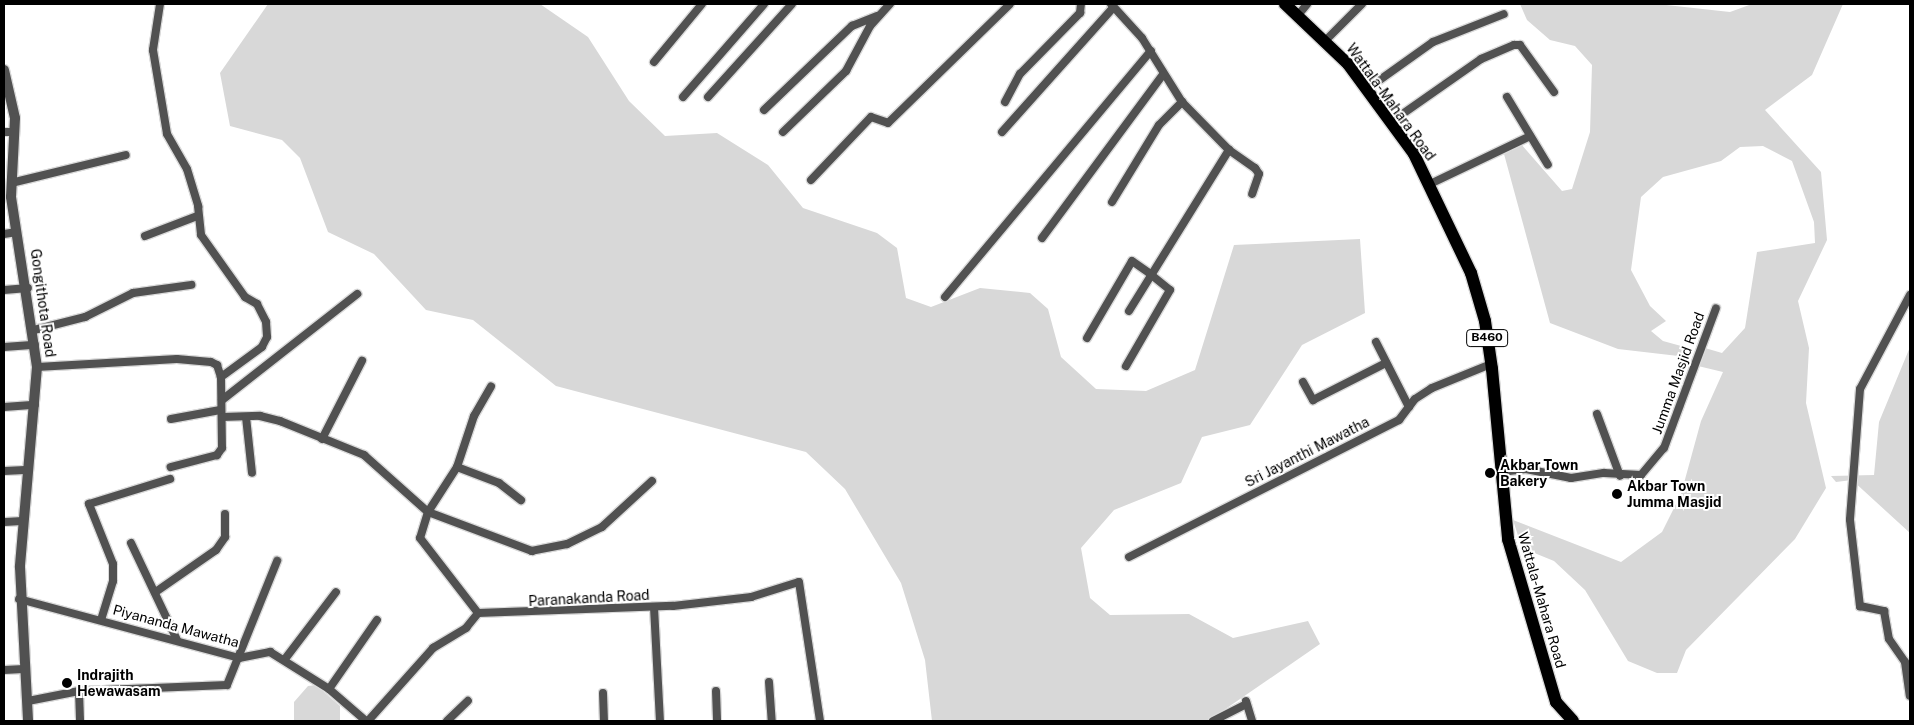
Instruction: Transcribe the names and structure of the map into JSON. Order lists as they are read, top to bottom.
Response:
{
  "streets": {
    "main road": ["Wattala-Mahara Road", "B460"],
    "street": [
      "Gongithota Road",
      "Jumma Masjid Road",
      "Sri Jayanthi Mawatha",
      "Paranakanda Road",
      "Piyananda Mawatha"
    ]
  },
  "crossings": [
    ["Wattala-Mahara Road", "Jumma Masjid Road"],
    ["Wattala-Mahara Road", "Sri Jayanthi Mawatha"],
    ["Gongithota Road", "Piyananda Mawatha"]
  ],
  "places": ["Akbar Town Bakery", "Akbar Town Jumma Masjid", "Indrajith Hewawasam"]
}
